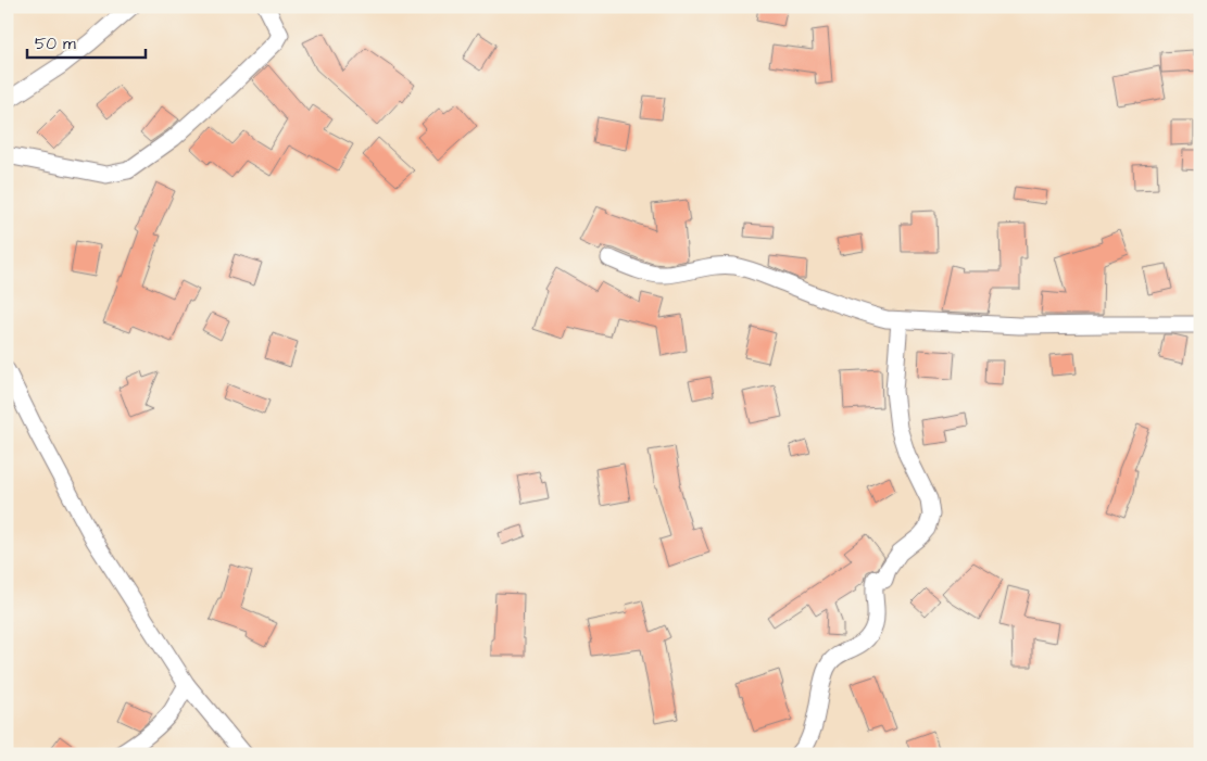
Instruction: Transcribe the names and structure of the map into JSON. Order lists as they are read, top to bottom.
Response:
{
  "scale_bar": "50 m"
}
